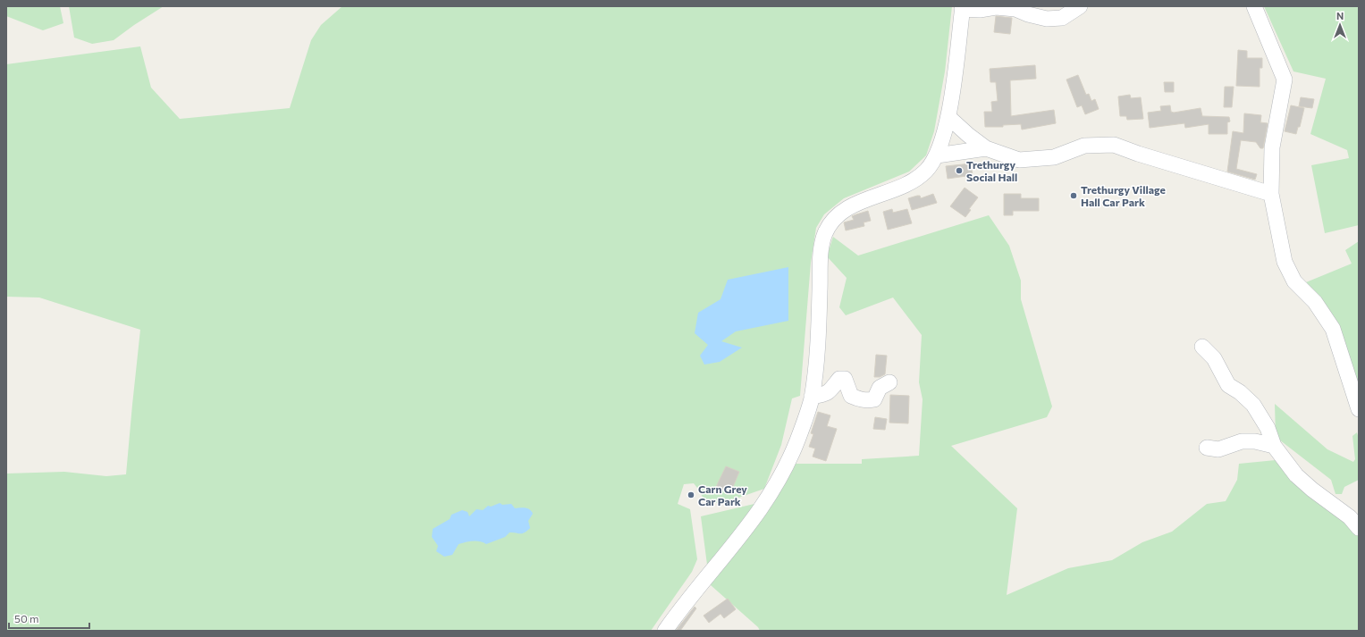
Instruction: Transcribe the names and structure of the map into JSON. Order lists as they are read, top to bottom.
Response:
{
  "places": ["Trethurgy Social Hall", "Trethurgy Village Hall Car Park", "Carn Grey Car Park"],
  "scale_bar": "50 m",
  "north": "top"
}
